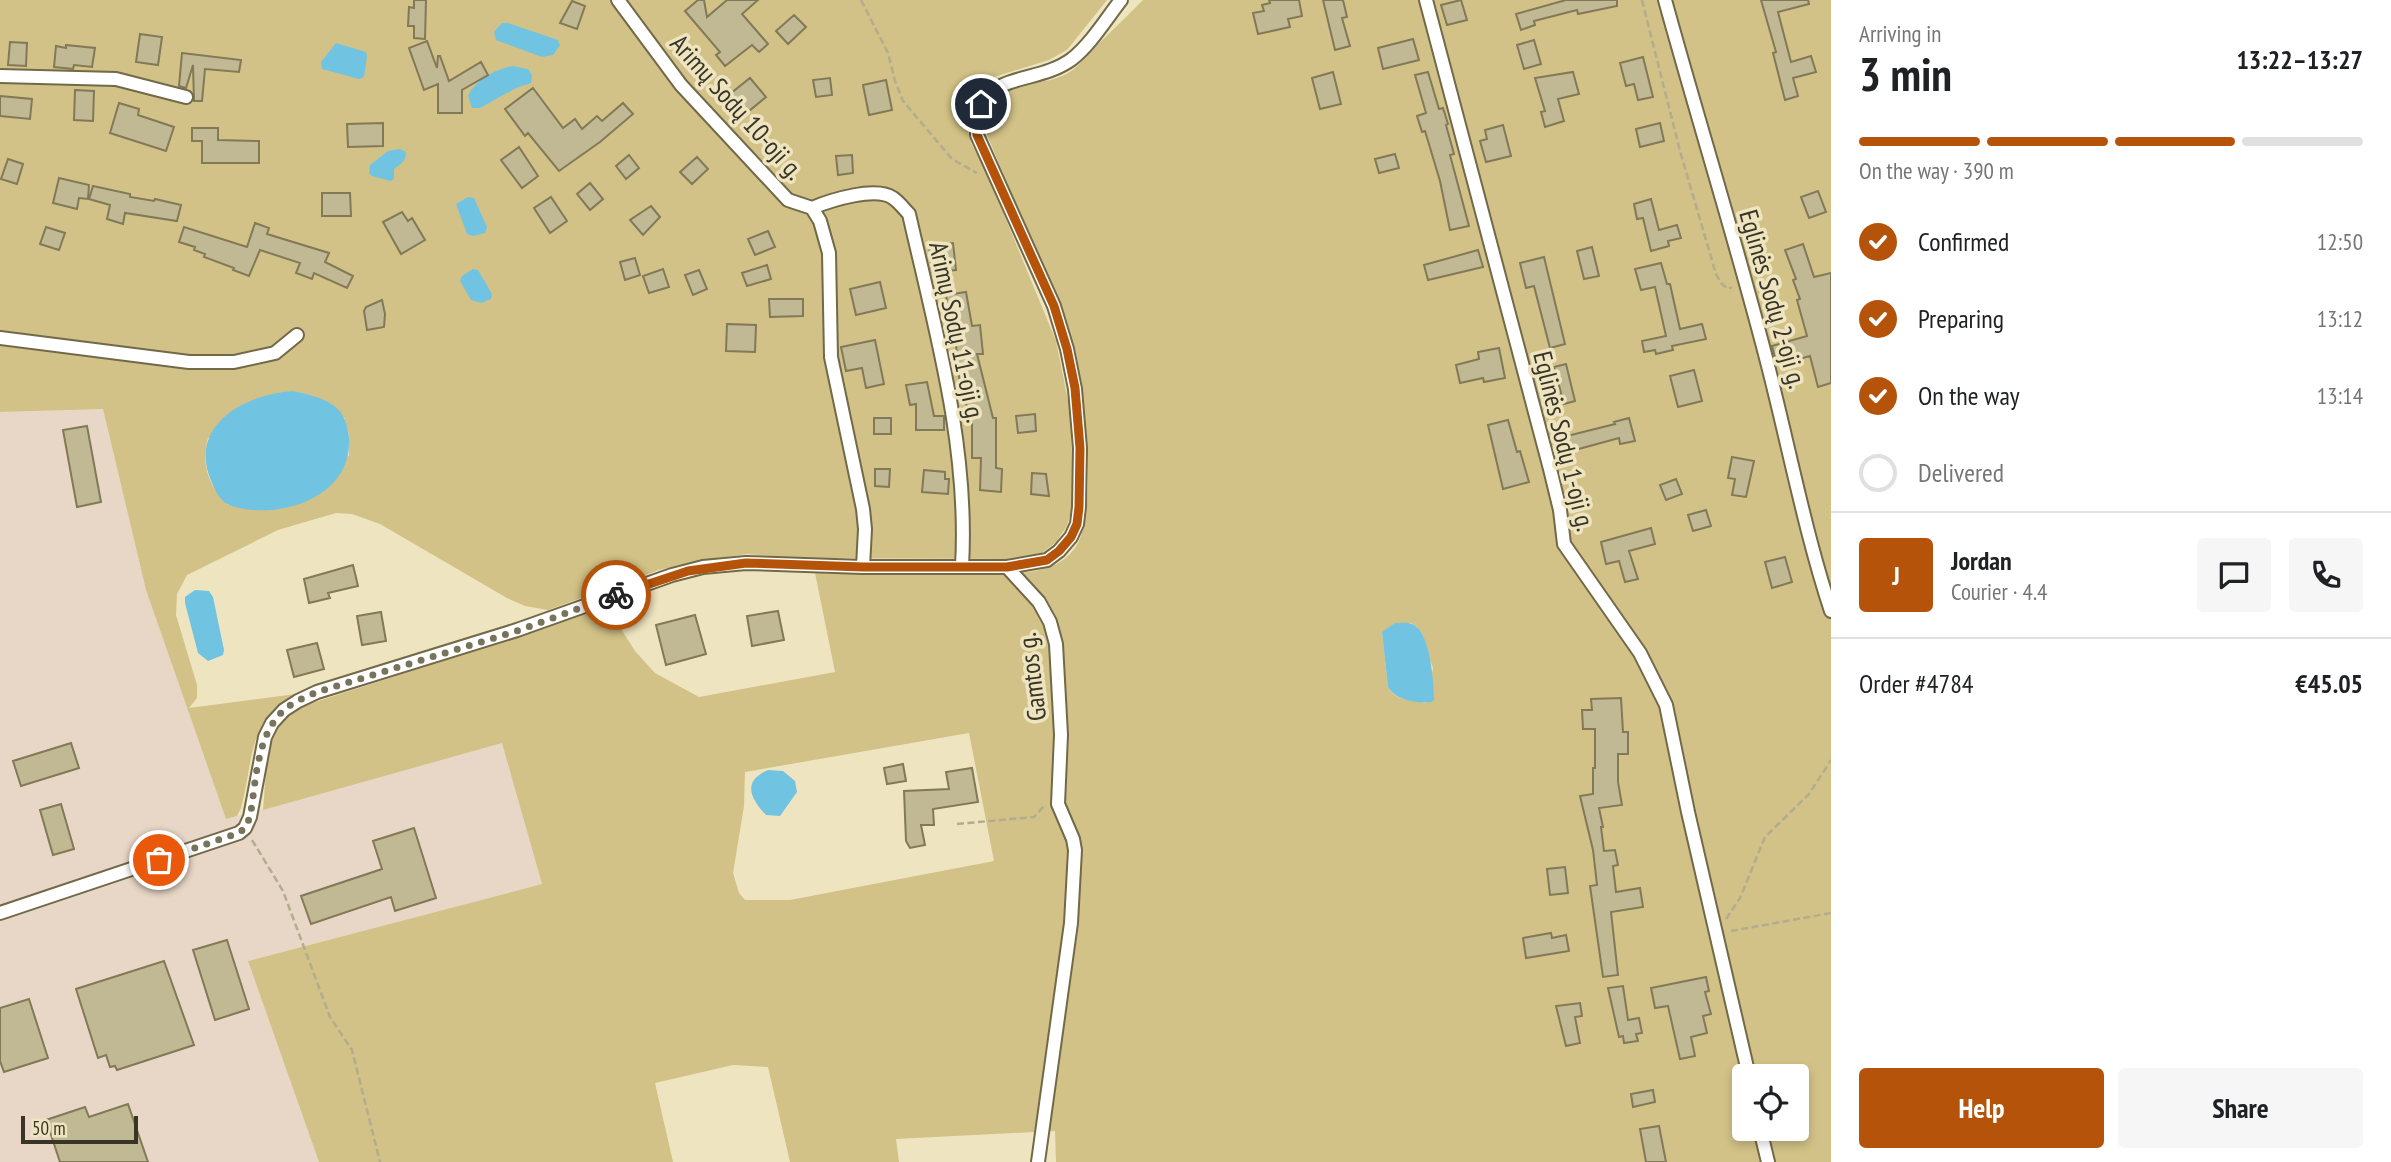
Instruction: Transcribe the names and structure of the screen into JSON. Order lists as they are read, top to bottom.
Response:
{
  "streets": {
    "street": [
      "Arimų Sodų 10-oji g.",
      "Eglinės Sodų 2-oji g.",
      "Arimų Sodų 11-oji g.",
      "Eglinės Sodų 1-oji g.",
      "Gamtos g."
    ]
  },
  "crossings": [
    ["Arimų Sodų 10-oji g.", "Arimų Sodų 11-oji g."]
  ],
  "scale_bar": "50 m",
  "page": {
    "heading": ["3 min", "Arriving in", "13:22–13:27"],
    "panel": [
      "Jordan",
      "Courier · 4.4",
      "Order #4784",
      "€45.05"
    ],
    "bar": "On the way · 390 m",
    "list": [
      ["Confirmed", "12:50"],
      ["Preparing", "13:12"],
      ["On the way", "13:14"],
      "Delivered"
    ],
    "round": "J",
    "buttons": ["Help", "Share"],
    "scale": "50 m"
  }
}
